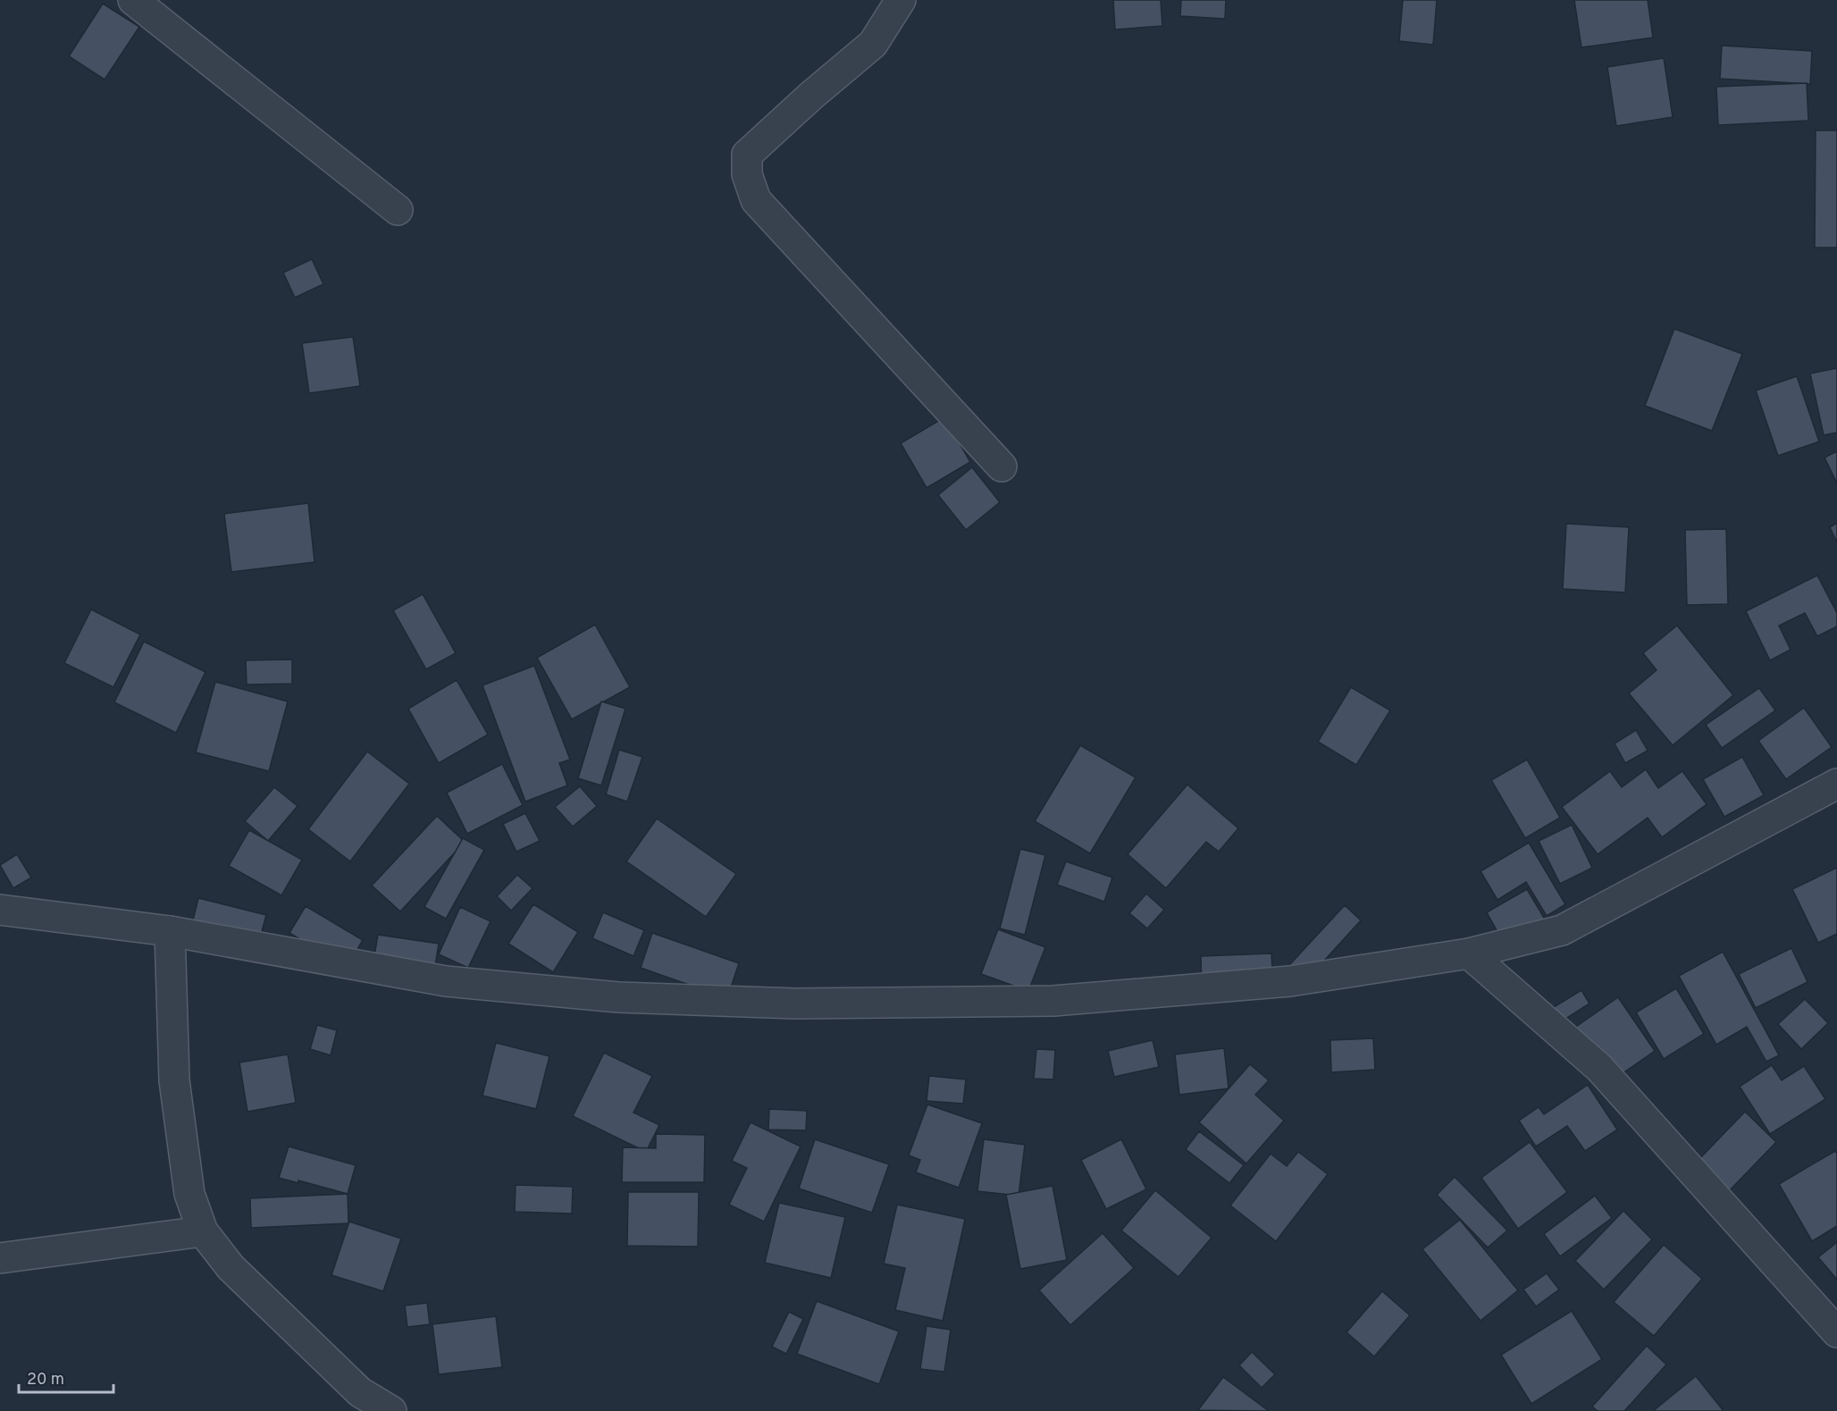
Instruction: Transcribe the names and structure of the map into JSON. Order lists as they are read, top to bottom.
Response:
{
  "scale_bar": "20 m"
}
